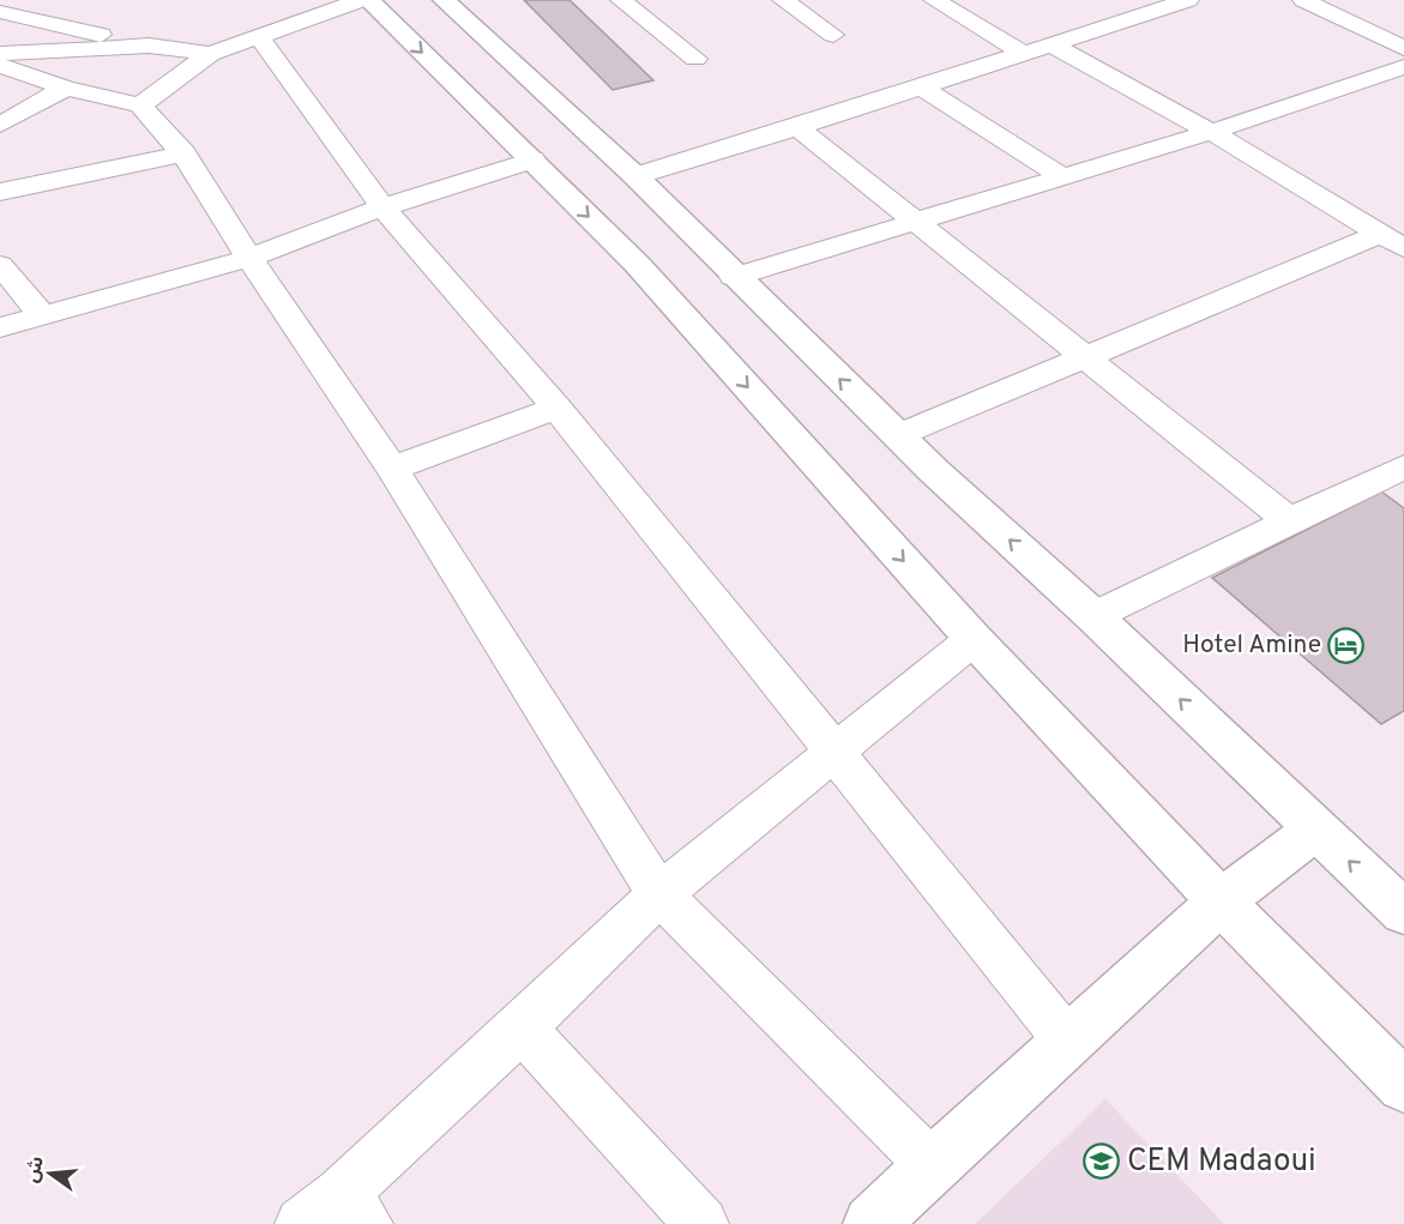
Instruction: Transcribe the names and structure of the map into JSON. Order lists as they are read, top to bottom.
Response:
{
  "places": {
    "hotel": ["Hotel Amine"],
    "school or university": ["CEM Madaoui"]
  },
  "north": "left"
}
